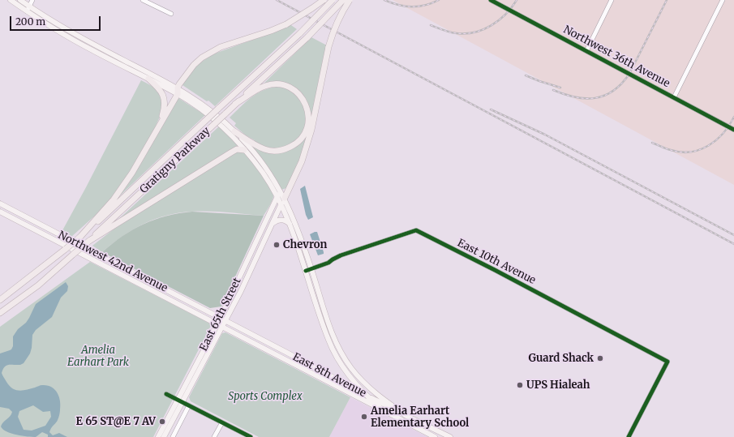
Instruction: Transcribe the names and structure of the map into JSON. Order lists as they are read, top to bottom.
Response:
{
  "streets": {
    "highway": ["Gratigny Parkway"],
    "main road": ["Northwest 42nd Avenue", "East 65th Street", "East 8th Avenue"],
    "street": ["Northwest 36th Avenue", "East 10th Avenue"]
  },
  "crossings": [
    ["Northwest 42nd Avenue", "East 65th Street"],
    ["Northwest 42nd Avenue", "East 8th Avenue"],
    ["East 65th Street", "East 8th Avenue"]
  ],
  "parks": ["Amelia Earhart Park", "Sports Complex"],
  "places": [
    "Chevron",
    "Guard Shack",
    "UPS Hialeah",
    "Amelia Earhart Elementary School",
    "E 65 ST@E 7 AV"
  ],
  "scale_bar": "200 m"
}
